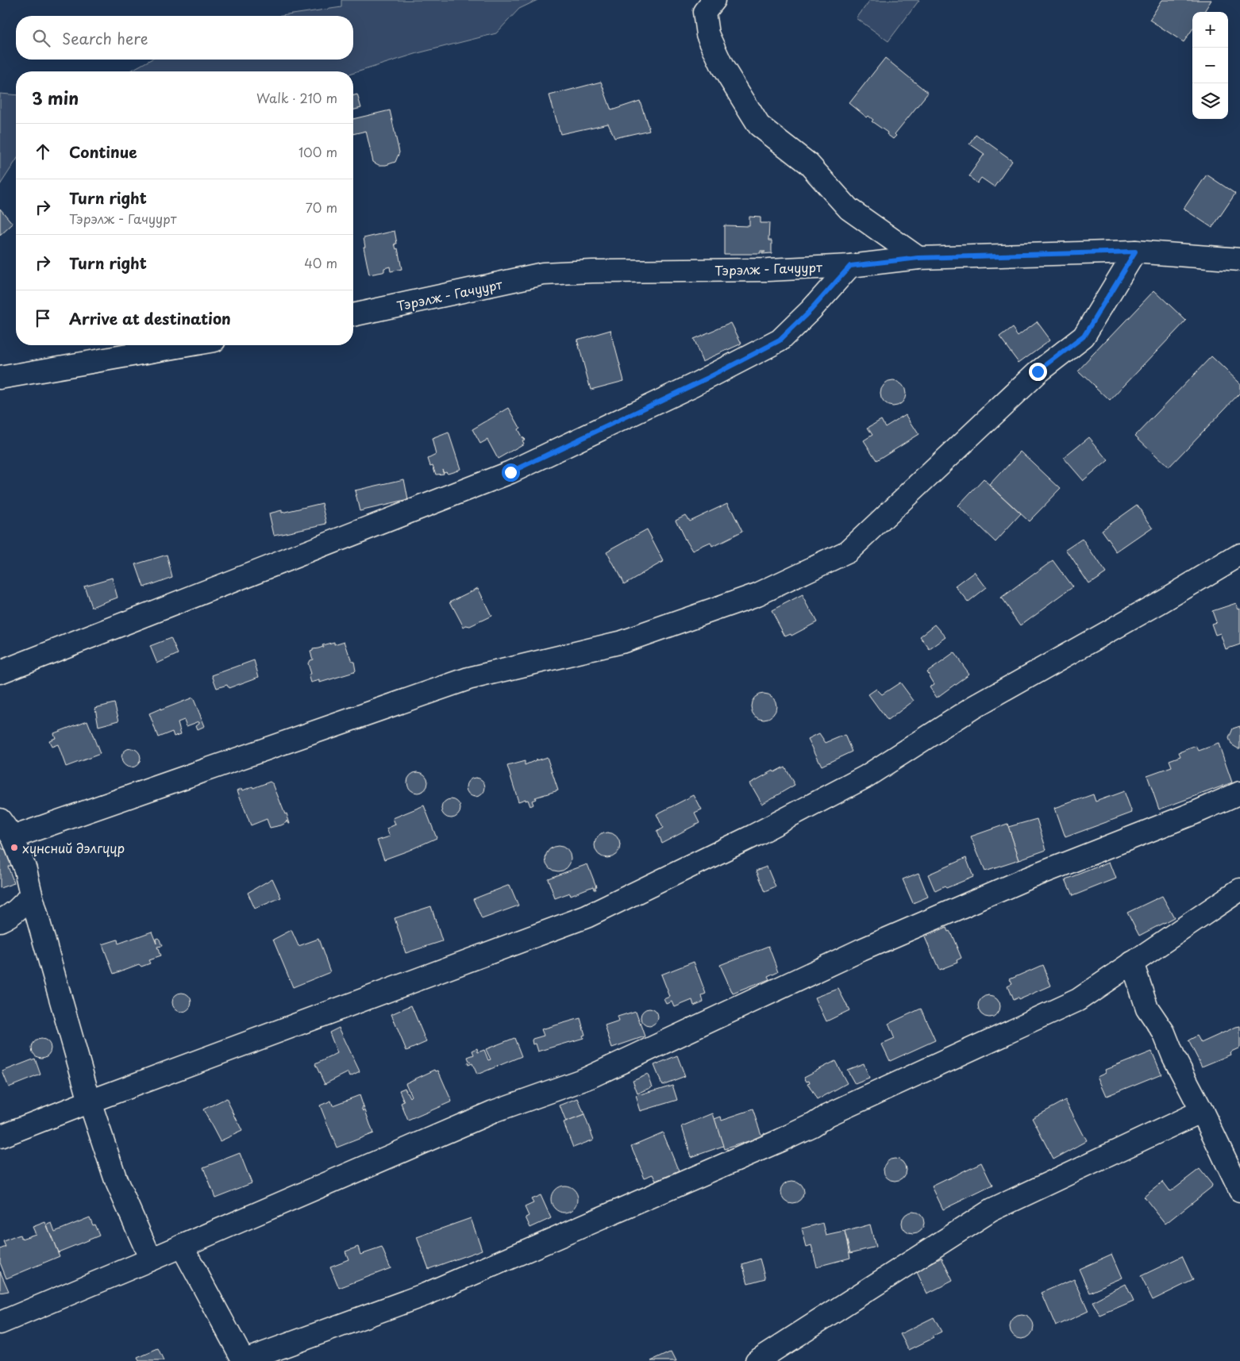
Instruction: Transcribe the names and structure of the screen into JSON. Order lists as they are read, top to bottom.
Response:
{
  "streets": {
    "street": ["Тэрэлж - Гачуурт"]
  },
  "places": ["хүнсний дэлгүүр"],
  "page": {
    "map_buttons": ["+", "−"],
    "search": "Search here",
    "heading": ["3 min", "Walk · 210 m"],
    "list": [
      ["Continue", "100 m"],
      ["Turn right", "Тэрэлж - Гачуурт", "70 m"],
      ["Turn right", "40 m"],
      "Arrive at destination"
    ]
  }
}
